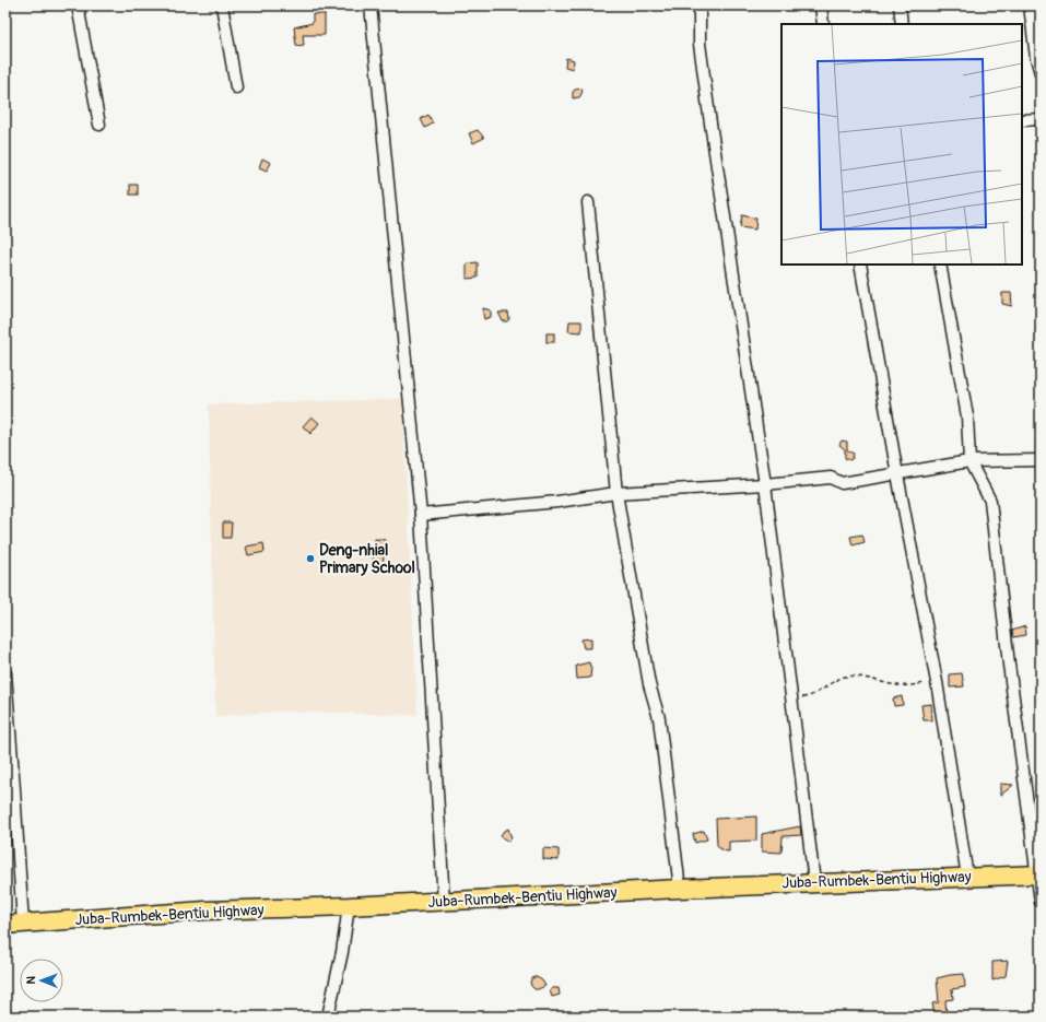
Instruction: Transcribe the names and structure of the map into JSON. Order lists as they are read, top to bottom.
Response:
{
  "streets": {
    "main road": ["Juba-Rumbek-Bentiu Highway"]
  },
  "places": ["Deng-nhial Primary School"],
  "north": "left"
}
